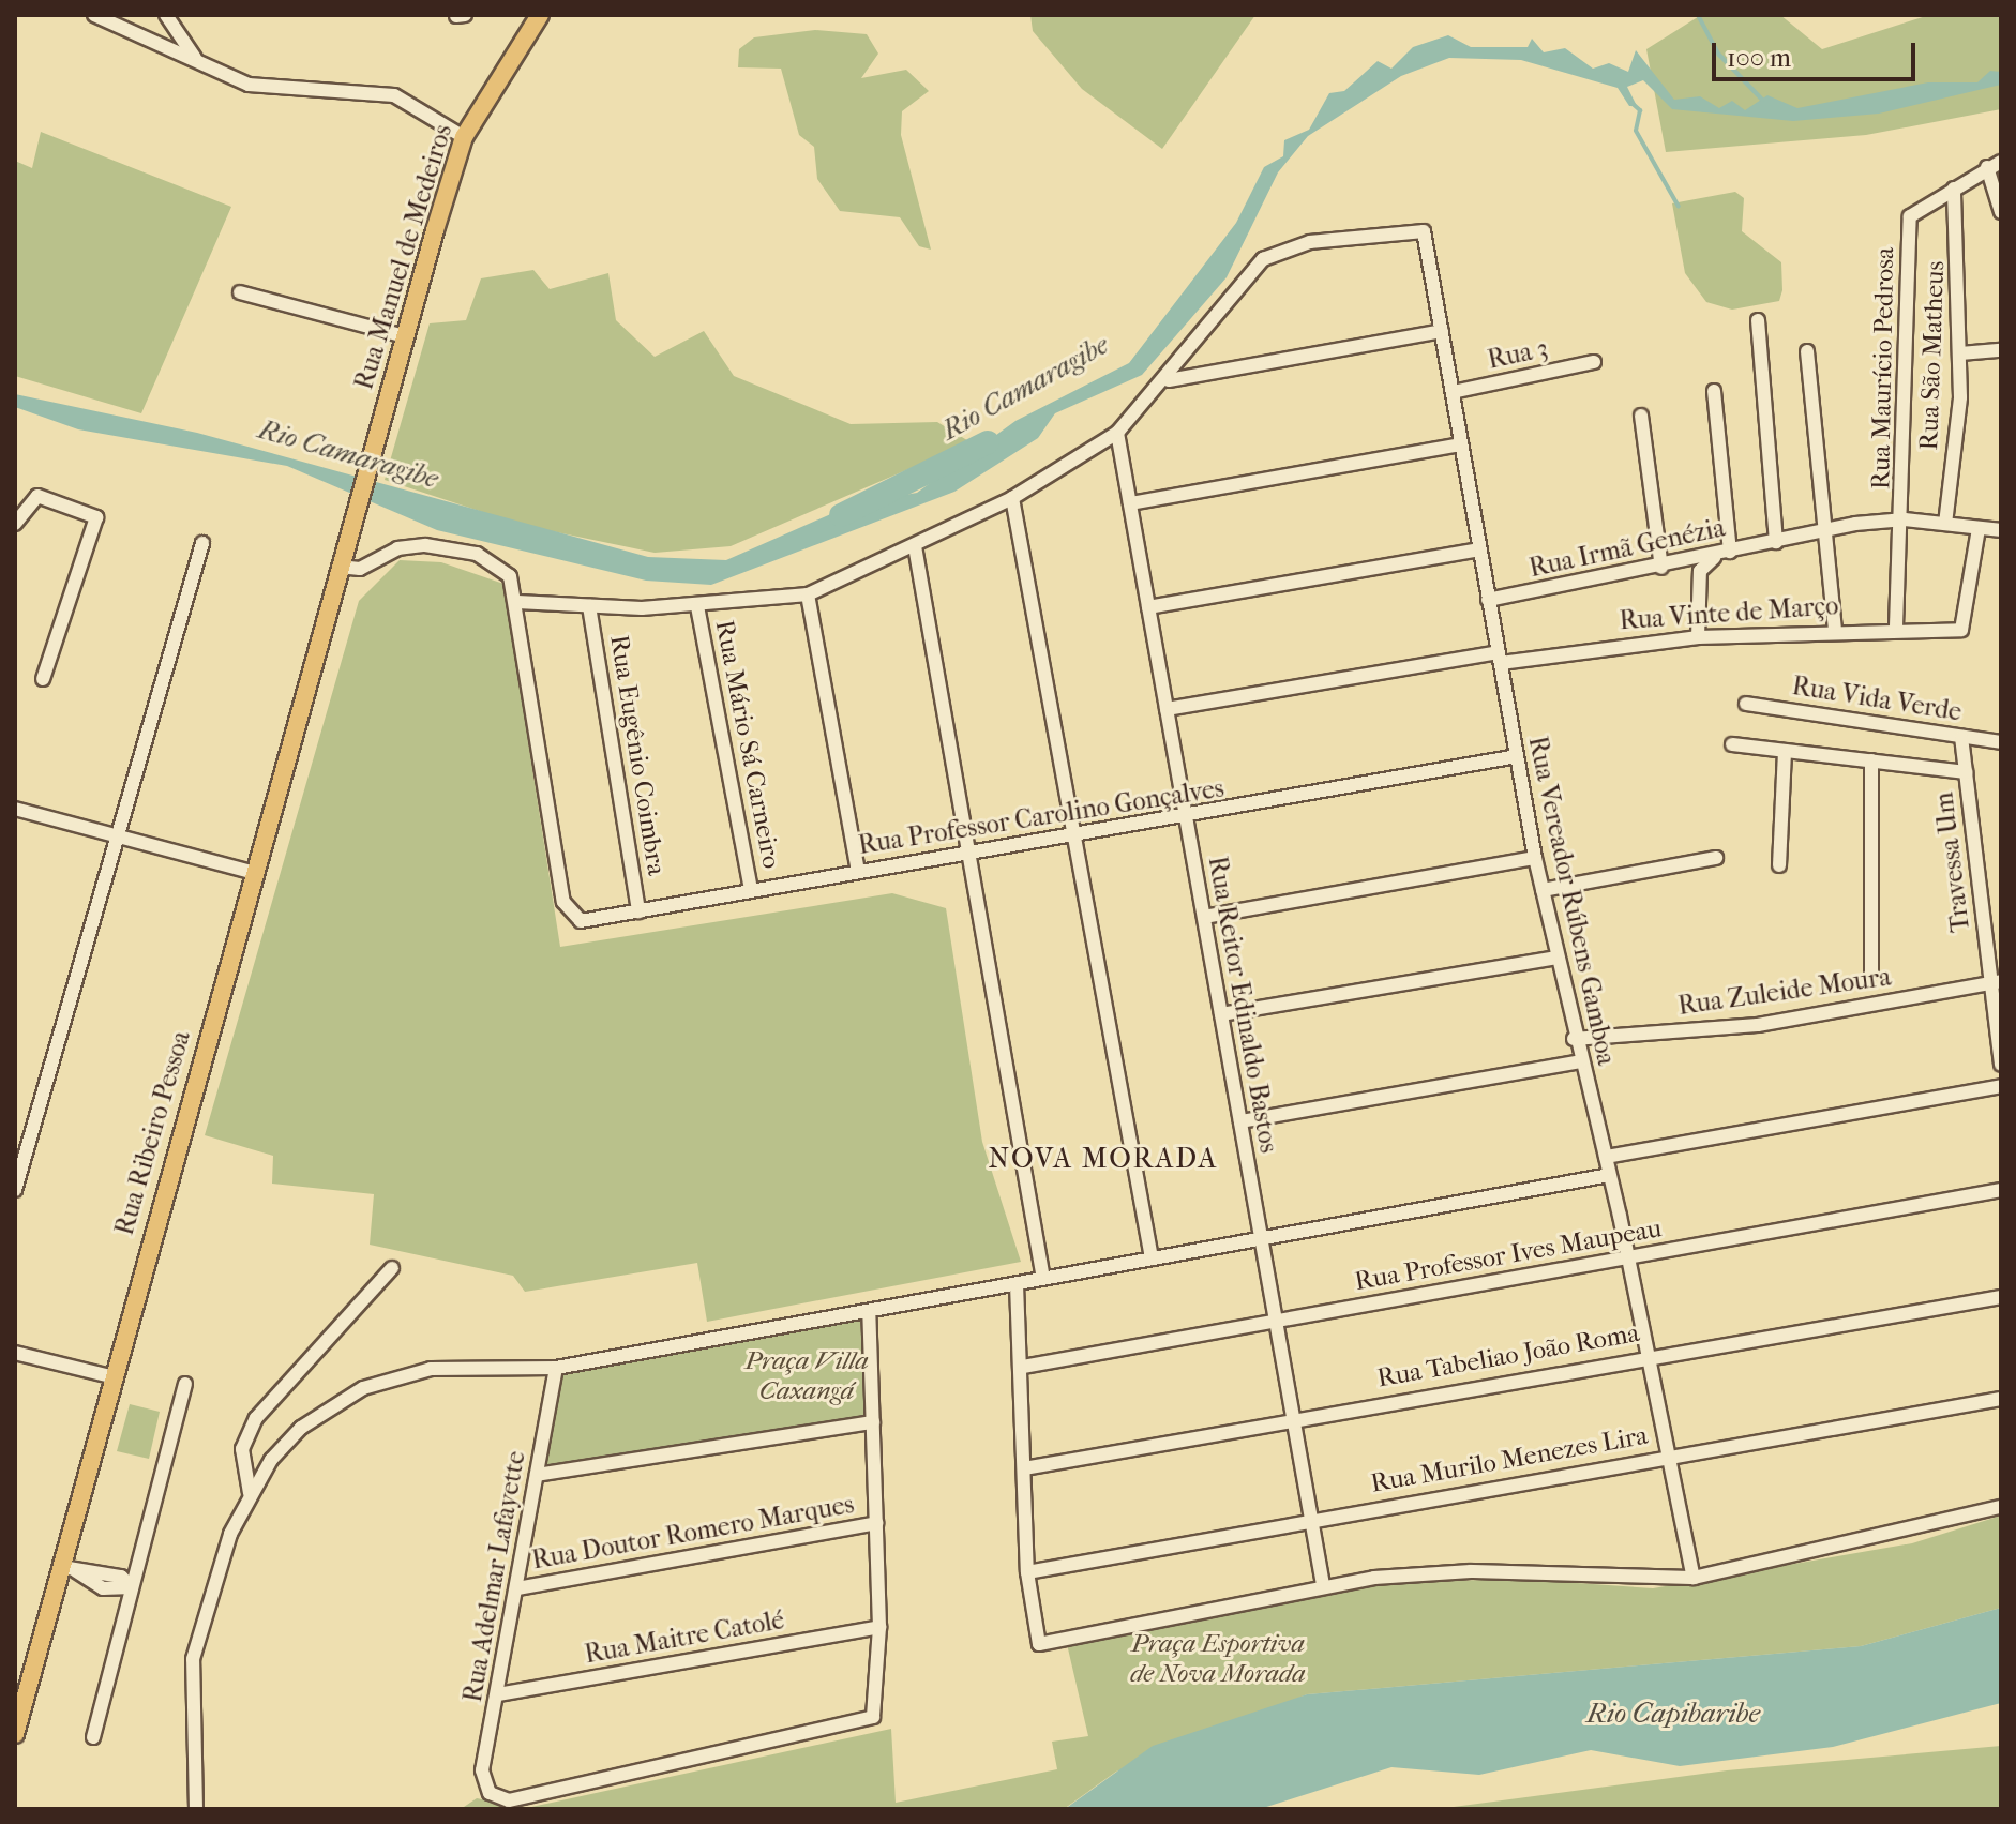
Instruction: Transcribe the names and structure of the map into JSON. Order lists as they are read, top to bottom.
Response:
{
  "streets": {
    "main road": ["Rua Manuel de Medeiros", "Rua Ribeiro Pessoa"],
    "street": [
      "Rua 3",
      "Rua São Matheus",
      "Rua Maurício Pedrosa",
      "Rua Irmã Genézia",
      "Rua Vinte de Março",
      "Rua Vida Verde",
      "Rua Mário Sá Carneiro",
      "Rua Eugênio Coimbra",
      "Rua Professor Carolino Gonçalves",
      "Travessa Um",
      "Rua Vereador Rúbens Gamboa",
      "Rua Zuleide Moura",
      "Rua Reitor Edinaldo Bastos",
      "Rua Professor Ives Maupeau",
      "Rua Tabeliao João Roma",
      "Rua Murilo Menezes Lira",
      "Rua Doutor Romero Marques",
      "Rua Adelmar Lafayette",
      "Rua Maitre Catolé"
    ]
  },
  "crossings": [
    ["Rua Manuel de Medeiros", "Rua Ribeiro Pessoa"],
    ["Rua 3", "Rua Vereador Rúbens Gamboa"],
    ["Rua São Matheus", "Rua Maurício Pedrosa"],
    ["Rua São Matheus", "Rua Irmã Genézia"],
    ["Rua Maurício Pedrosa", "Rua Irmã Genézia"],
    ["Rua Maurício Pedrosa", "Rua Vinte de Março"],
    ["Rua Irmã Genézia", "Rua Vinte de Março"],
    ["Rua Irmã Genézia", "Rua Vereador Rúbens Gamboa"],
    ["Rua Vinte de Março", "Rua Vereador Rúbens Gamboa"],
    ["Rua Vinte de Março", "Rua Reitor Edinaldo Bastos"],
    ["Rua Vida Verde", "Travessa Um"],
    ["Rua Mário Sá Carneiro", "Rua Professor Carolino Gonçalves"],
    ["Rua Eugênio Coimbra", "Rua Professor Carolino Gonçalves"],
    ["Rua Professor Carolino Gonçalves", "Rua Vereador Rúbens Gamboa"],
    ["Rua Professor Carolino Gonçalves", "Rua Reitor Edinaldo Bastos"],
    ["Travessa Um", "Rua Zuleide Moura"],
    ["Rua Vereador Rúbens Gamboa", "Rua Zuleide Moura"],
    ["Rua Vereador Rúbens Gamboa", "Rua Professor Ives Maupeau"],
    ["Rua Vereador Rúbens Gamboa", "Rua Tabeliao João Roma"],
    ["Rua Vereador Rúbens Gamboa", "Rua Murilo Menezes Lira"],
    ["Rua Reitor Edinaldo Bastos", "Rua Professor Ives Maupeau"],
    ["Rua Reitor Edinaldo Bastos", "Rua Tabeliao João Roma"],
    ["Rua Reitor Edinaldo Bastos", "Rua Murilo Menezes Lira"],
    ["Rua Doutor Romero Marques", "Rua Adelmar Lafayette"],
    ["Rua Adelmar Lafayette", "Rua Maitre Catolé"]
  ],
  "districts": ["NOVA MORADA"],
  "water": ["Rio Camaragibe", "Rio Capibaribe"],
  "parks": ["Praça Villa Caxangá", "Praça Esportiva de Nova Morada"],
  "scale_bar": "100 m"
}
